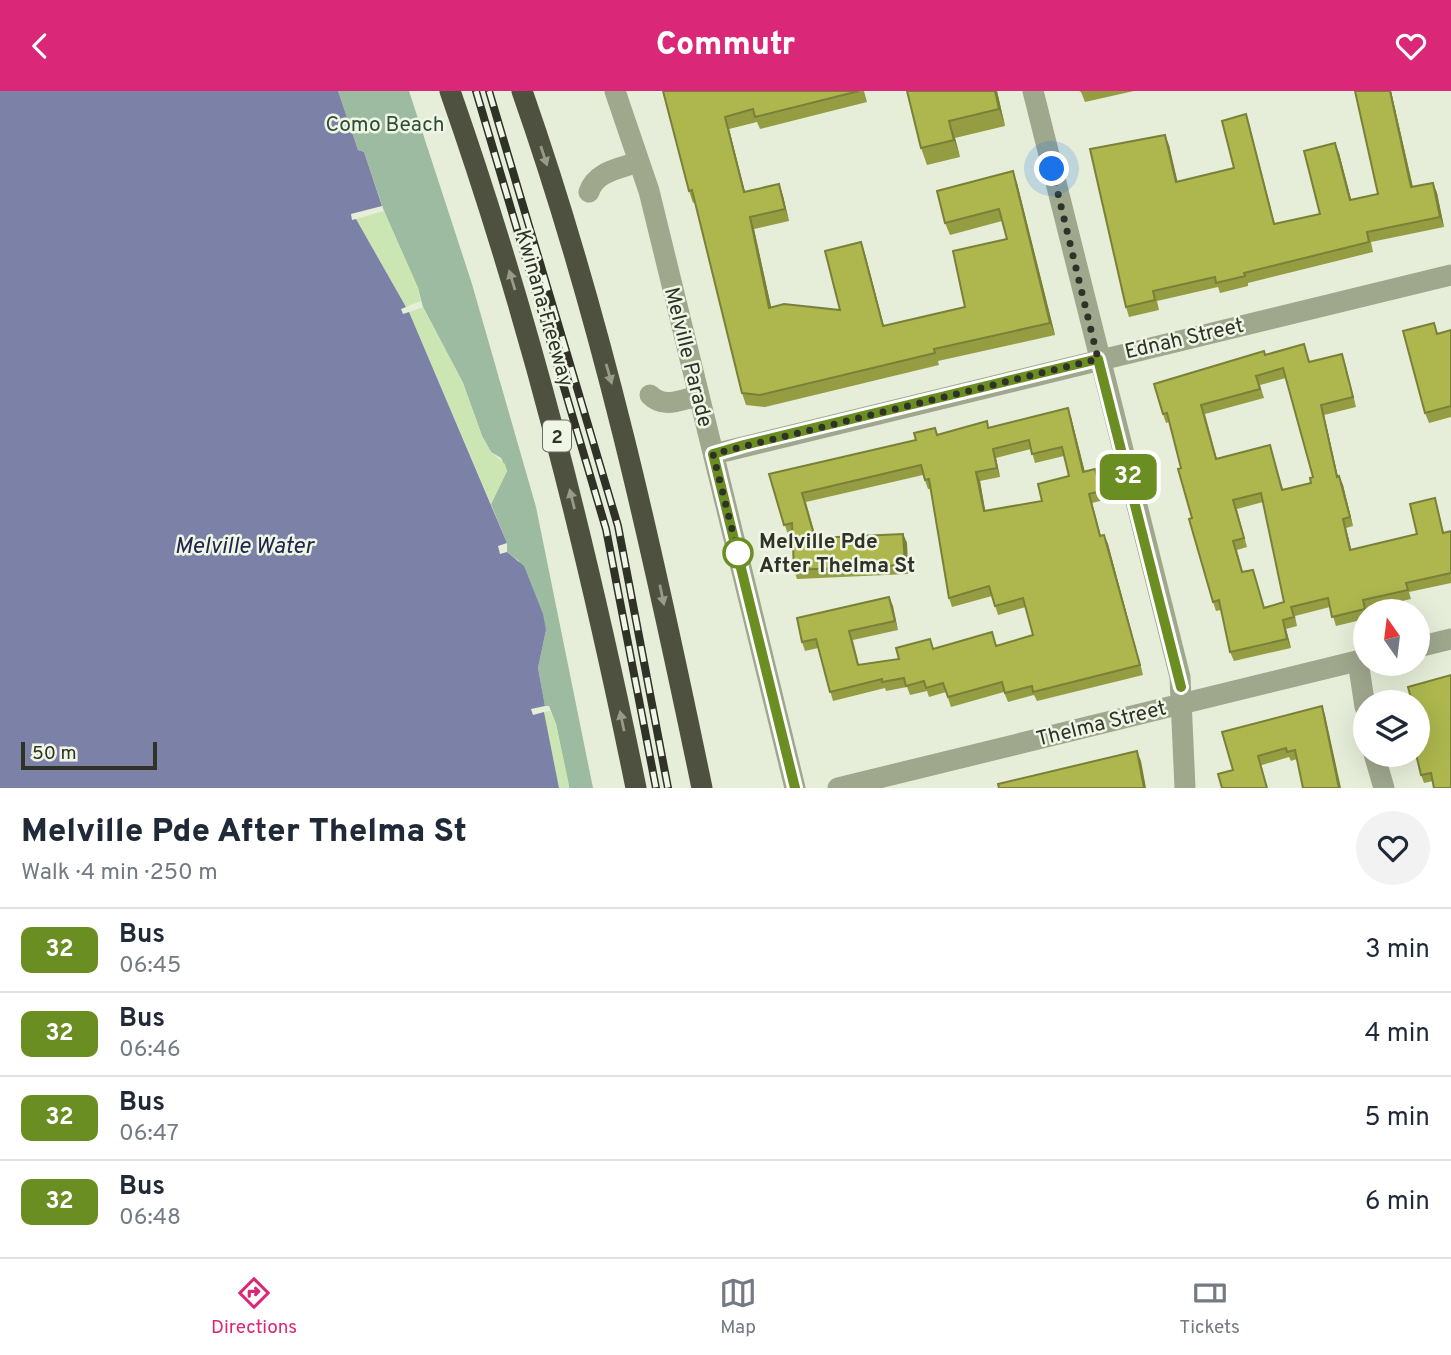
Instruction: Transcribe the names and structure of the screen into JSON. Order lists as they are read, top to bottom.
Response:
{
  "streets": {
    "highway": ["Kwinana Freeway", "2"],
    "street": ["Ednah Street", "Melville Parade", "Thelma Street"]
  },
  "crossings": [
    ["Ednah Street", "Melville Parade"]
  ],
  "water": ["Melville Water"],
  "parks": ["Como Beach"],
  "places": ["Melville Pde After Thelma St"],
  "lines": ["bus line 32"],
  "scale_bar": "50 m",
  "north": "top",
  "page": {
    "header": "Commutr",
    "on_map": "32",
    "scale": "50 m",
    "heading": ["Melville Pde After Thelma St", "Walk · 4 min · 250 m"],
    "list": [
      {
        "mark": "32",
        "name": "Bus",
        "note": "06:45",
        "value": "3 min"
      },
      {
        "mark": "32",
        "name": "Bus",
        "note": "06:46",
        "value": "4 min"
      },
      {
        "mark": "32",
        "name": "Bus",
        "note": "06:47",
        "value": "5 min"
      },
      {
        "mark": "32",
        "name": "Bus",
        "note": "06:48",
        "value": "6 min"
      }
    ],
    "tabs": ["Directions", "Map", "Tickets"]
  }
}
